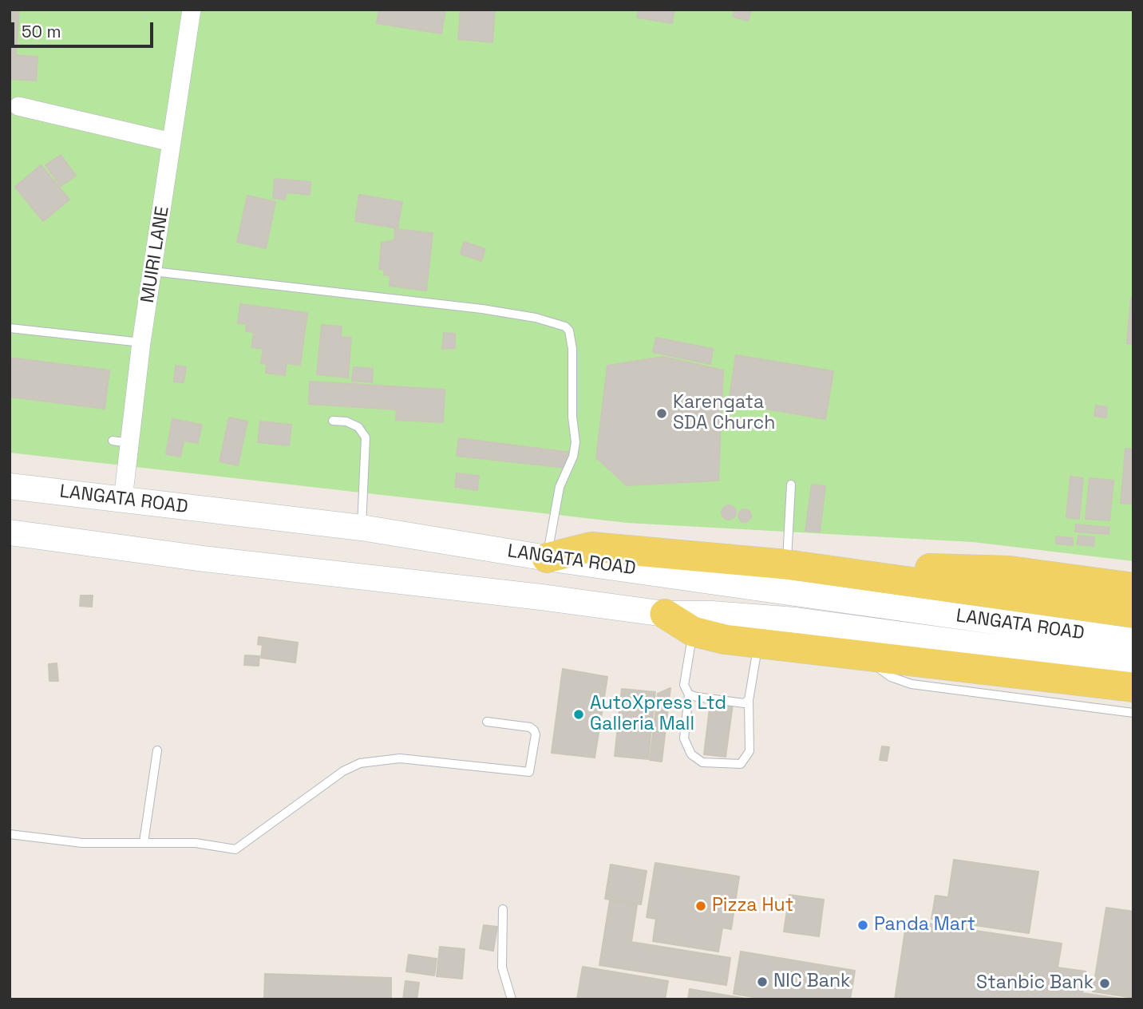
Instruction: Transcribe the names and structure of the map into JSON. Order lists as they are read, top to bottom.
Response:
{
  "streets": {
    "main road": ["LANGATA ROAD"],
    "street": ["MUIRI LANE"]
  },
  "crossings": [
    ["MUIRI LANE", "LANGATA ROAD"]
  ],
  "places": [
    "Karengata SDA Church",
    "AutoXpress Ltd Galleria Mall",
    "Pizza Hut",
    "Panda Mart",
    "NIC Bank",
    "Stanbic Bank"
  ],
  "scale_bar": "50 m"
}
